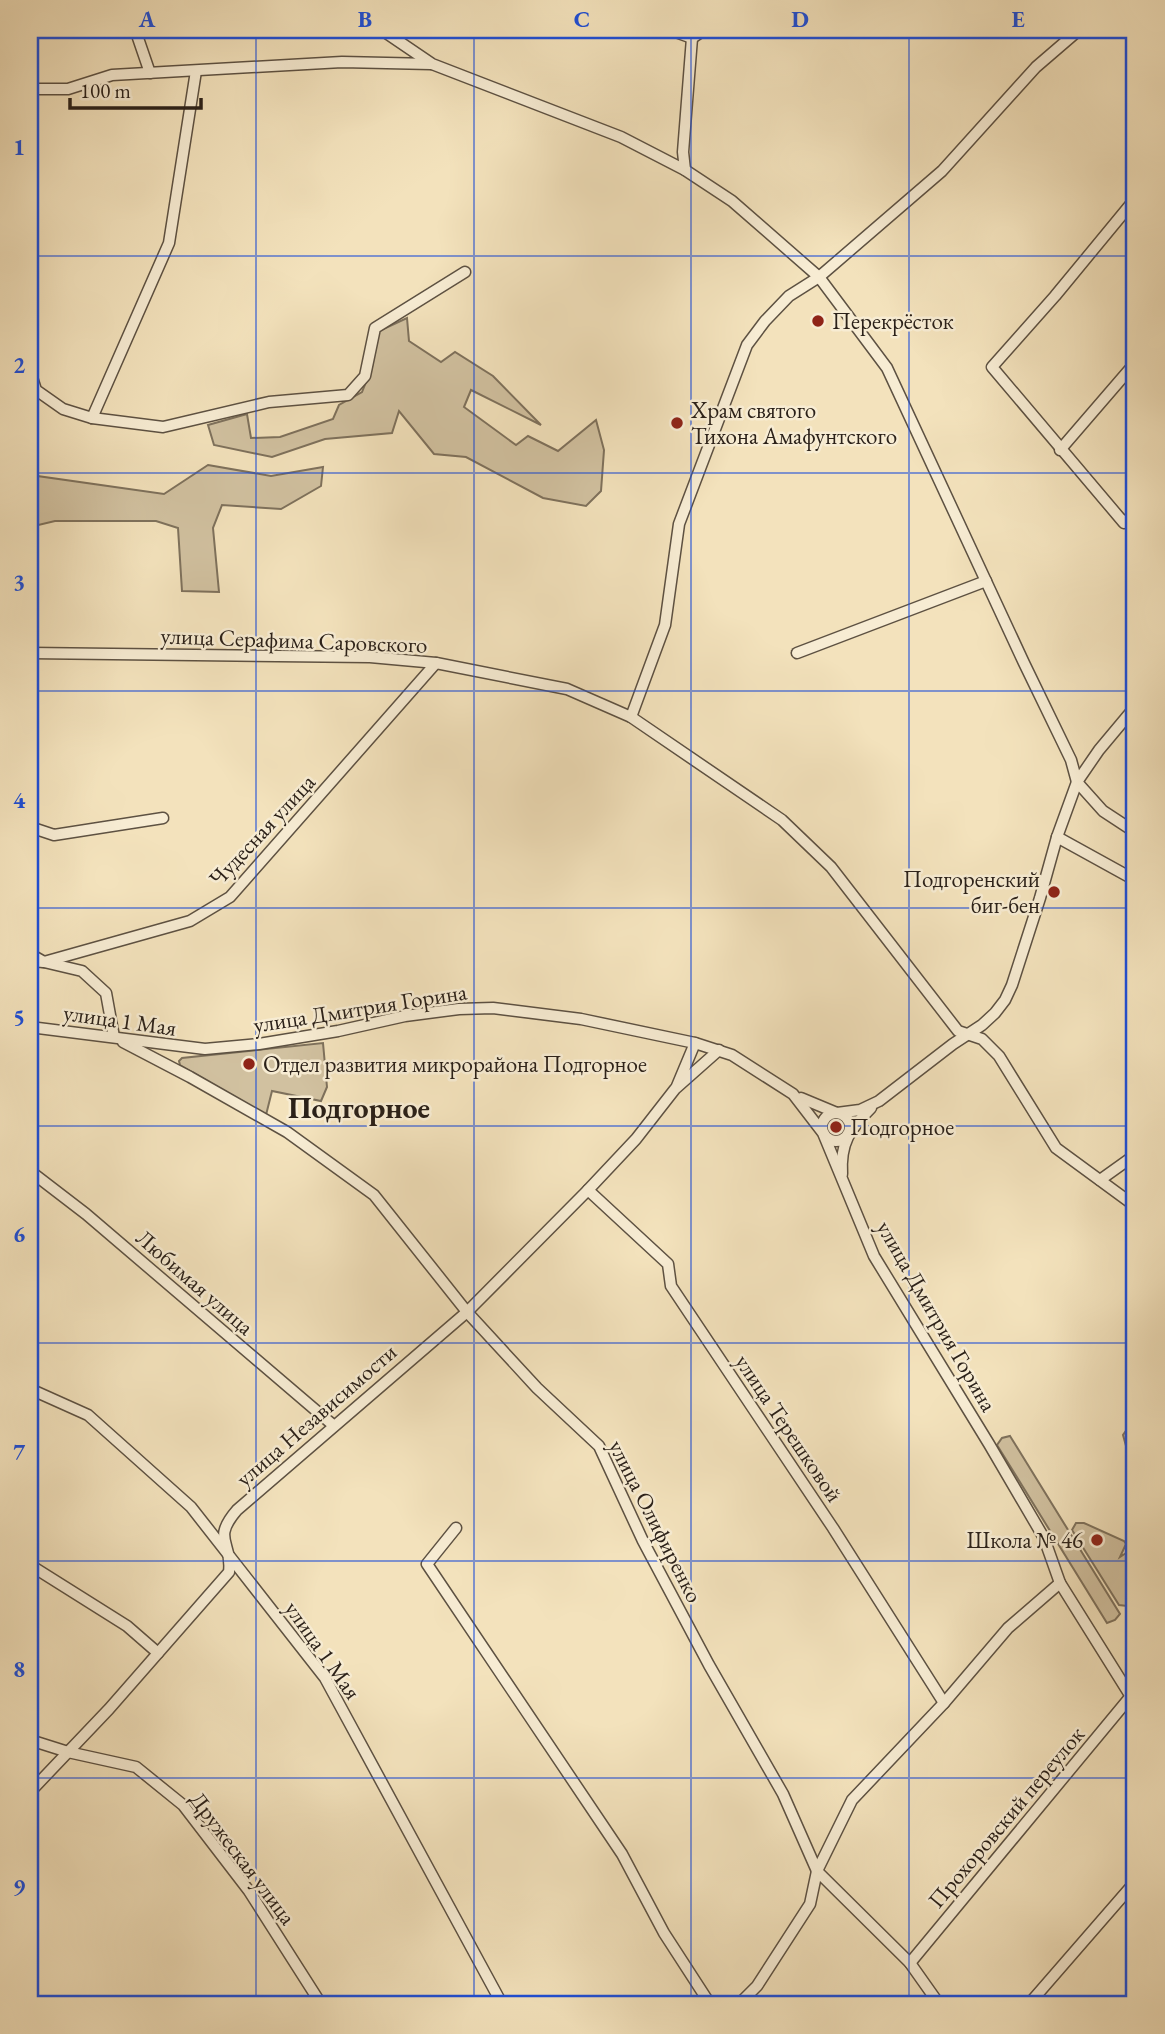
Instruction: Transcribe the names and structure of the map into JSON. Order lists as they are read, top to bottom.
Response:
{
  "streets": {
    "street": [
      "улица Серафима Саровского",
      "Чудесная улица",
      "улица Дмитрия Горина",
      "улица 1 Мая",
      "Любимая улица",
      "улица Независимости",
      "улица Терешковой",
      "улица Олифиренко",
      "Прохоровский переулок",
      "Дружеская улица"
    ]
  },
  "crossings": [
    ["улица Серафима Саровского", "Чудесная улица"],
    ["улица Дмитрия Горина", "улица 1 Мая"],
    ["улица Дмитрия Горина", "Прохоровский переулок"],
    ["улица 1 Мая", "улица Независимости"],
    ["улица 1 Мая", "улица Олифиренко"],
    ["Любимая улица", "улица Независимости"],
    ["улица Независимости", "улица Терешковой"],
    ["улица Независимости", "улица Олифиренко"],
    ["улица Независимости", "Дружеская улица"],
    ["улица Олифиренко", "Прохоровский переулок"]
  ],
  "districts": ["Подгорное"],
  "places": [
    "Перекрёсток",
    "Храм святого Тихона Амафунтского",
    "Подгоренский биг-бен",
    "Отдел развития микрорайона Подгорное",
    "Подгорное",
    "Школа № 46"
  ],
  "scale_bar": "100 m",
  "grid": {
    "columns": [
      "A",
      "B",
      "C",
      "D",
      "E"
    ],
    "rows": [
      "1",
      "2",
      "3",
      "4",
      "5",
      "6",
      "7",
      "8",
      "9"
    ]
  }
}
